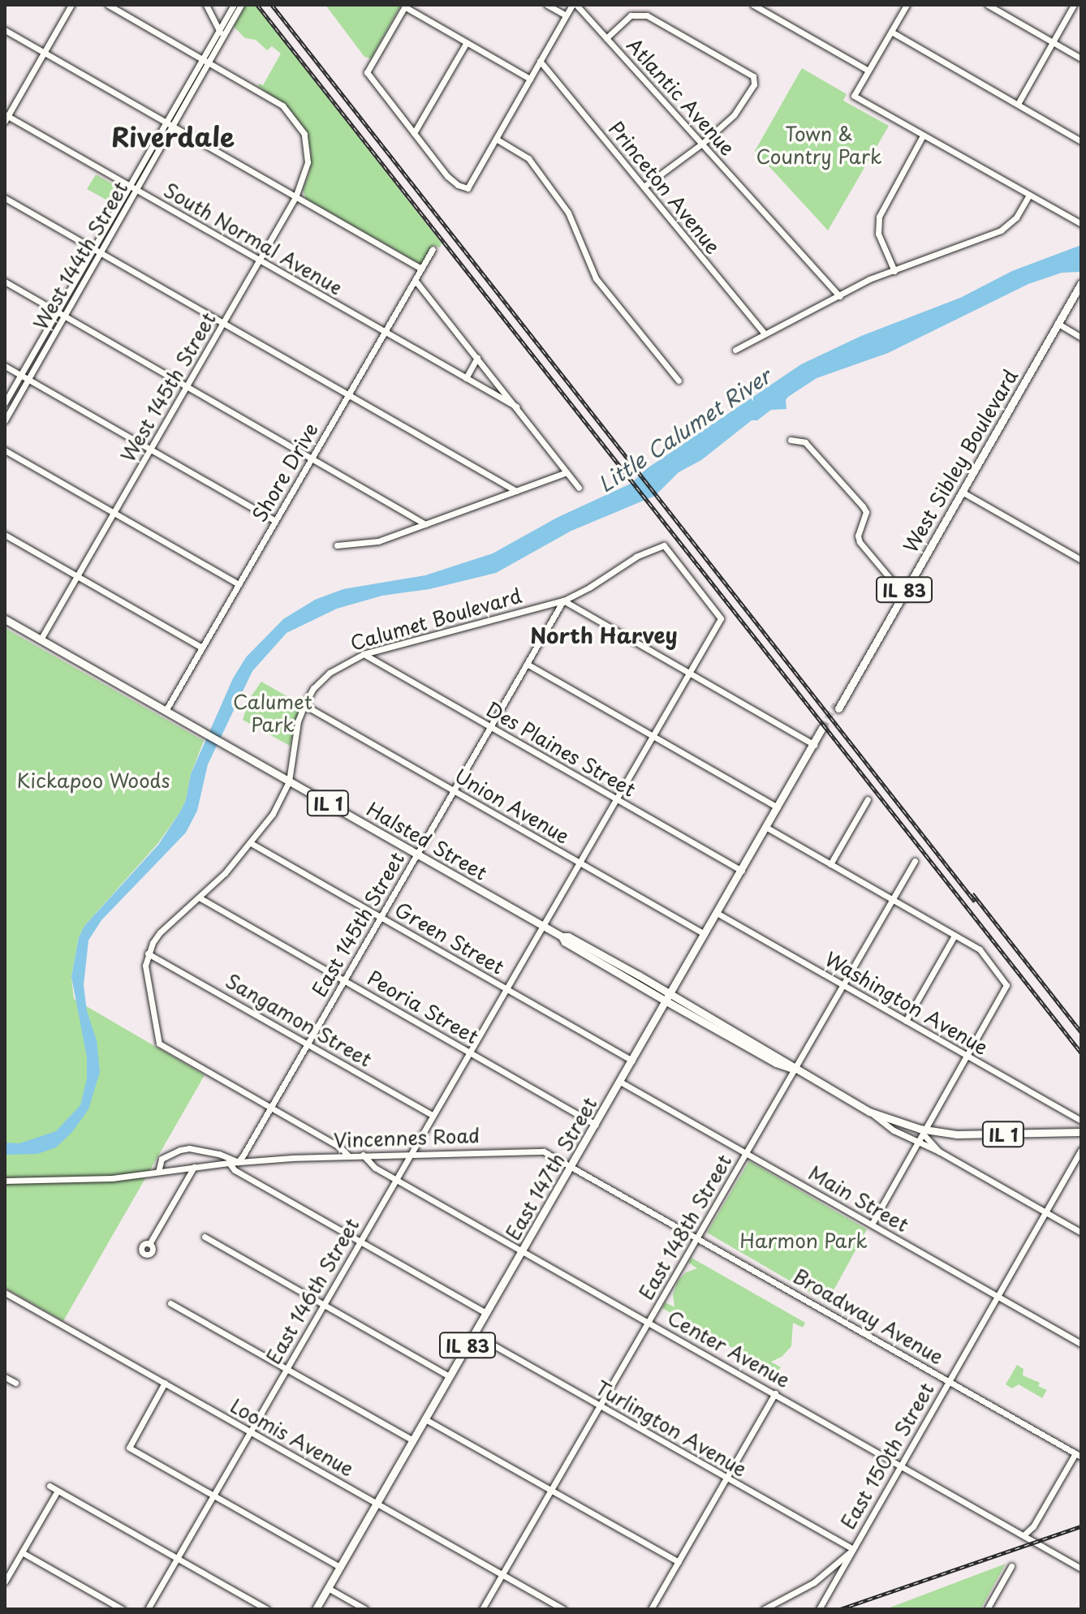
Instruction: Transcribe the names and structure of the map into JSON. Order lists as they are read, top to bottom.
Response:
{
  "streets": {
    "main road": [
      "West Sibley Boulevard",
      "IL 83",
      "IL 1",
      "Halsted Street",
      "East 147th Street"
    ],
    "street": [
      "Atlantic Avenue",
      "Princeton Avenue",
      "South Normal Avenue",
      "West 144th Street",
      "West 145th Street",
      "Shore Drive",
      "Calumet Boulevard",
      "Des Plaines Street",
      "Union Avenue",
      "East 145th Street",
      "Green Street",
      "Washington Avenue",
      "Peoria Street",
      "Sangamon Street",
      "Vincennes Road",
      "Main Street",
      "East 148th Street",
      "East 146th Street",
      "Broadway Avenue",
      "Center Avenue",
      "Turlington Avenue",
      "Loomis Avenue",
      "East 150th Street"
    ]
  },
  "crossings": [
    ["South Normal Avenue", "West 144th Street"],
    ["South Normal Avenue", "West 145th Street"],
    ["South Normal Avenue", "Shore Drive"],
    ["West 144th Street", "West 145th Street"],
    ["West 145th Street", "Halsted Street"],
    ["Shore Drive", "Halsted Street"],
    ["Calumet Boulevard", "Des Plaines Street"],
    ["Calumet Boulevard", "Union Avenue"],
    ["Calumet Boulevard", "Halsted Street"],
    ["Calumet Boulevard", "East 145th Street"],
    ["Calumet Boulevard", "Green Street"],
    ["Calumet Boulevard", "Peoria Street"],
    ["Calumet Boulevard", "Sangamon Street"],
    ["Calumet Boulevard", "East 146th Street"],
    ["Des Plaines Street", "East 145th Street"],
    ["Des Plaines Street", "East 147th Street"],
    ["Des Plaines Street", "East 146th Street"],
    ["Union Avenue", "East 145th Street"],
    ["Union Avenue", "East 147th Street"],
    ["Union Avenue", "East 146th Street"],
    ["Halsted Street", "East 145th Street"],
    ["Halsted Street", "East 147th Street"],
    ["Halsted Street", "East 148th Street"],
    ["Halsted Street", "East 146th Street"],
    ["East 145th Street", "Green Street"],
    ["East 145th Street", "Peoria Street"],
    ["East 145th Street", "Sangamon Street"],
    ["East 145th Street", "Vincennes Road"],
    ["Green Street", "East 147th Street"],
    ["Green Street", "East 146th Street"],
    ["Washington Avenue", "East 147th Street"],
    ["Washington Avenue", "East 148th Street"],
    ["Peoria Street", "East 147th Street"],
    ["Peoria Street", "East 146th Street"],
    ["Sangamon Street", "East 146th Street"],
    ["Vincennes Road", "East 147th Street"],
    ["Vincennes Road", "East 146th Street"],
    ["Vincennes Road", "Broadway Avenue"],
    ["Vincennes Road", "Center Avenue"],
    ["East 147th Street", "Main Street"],
    ["East 147th Street", "Broadway Avenue"],
    ["East 147th Street", "Center Avenue"],
    ["East 147th Street", "Turlington Avenue"],
    ["East 147th Street", "Loomis Avenue"],
    ["Main Street", "East 148th Street"],
    ["Main Street", "East 150th Street"],
    ["East 148th Street", "Broadway Avenue"],
    ["East 148th Street", "Center Avenue"],
    ["East 148th Street", "Turlington Avenue"],
    ["East 148th Street", "Loomis Avenue"],
    ["East 146th Street", "Center Avenue"],
    ["East 146th Street", "Loomis Avenue"],
    ["Broadway Avenue", "East 150th Street"],
    ["Center Avenue", "East 150th Street"],
    ["Turlington Avenue", "East 150th Street"]
  ],
  "districts": ["Riverdale", "North Harvey"],
  "water": ["Little Calumet River"],
  "parks": [
    "Town & Country Park",
    "Calumet Park",
    "Kickapoo Woods",
    "Harmon Park"
  ]
}
